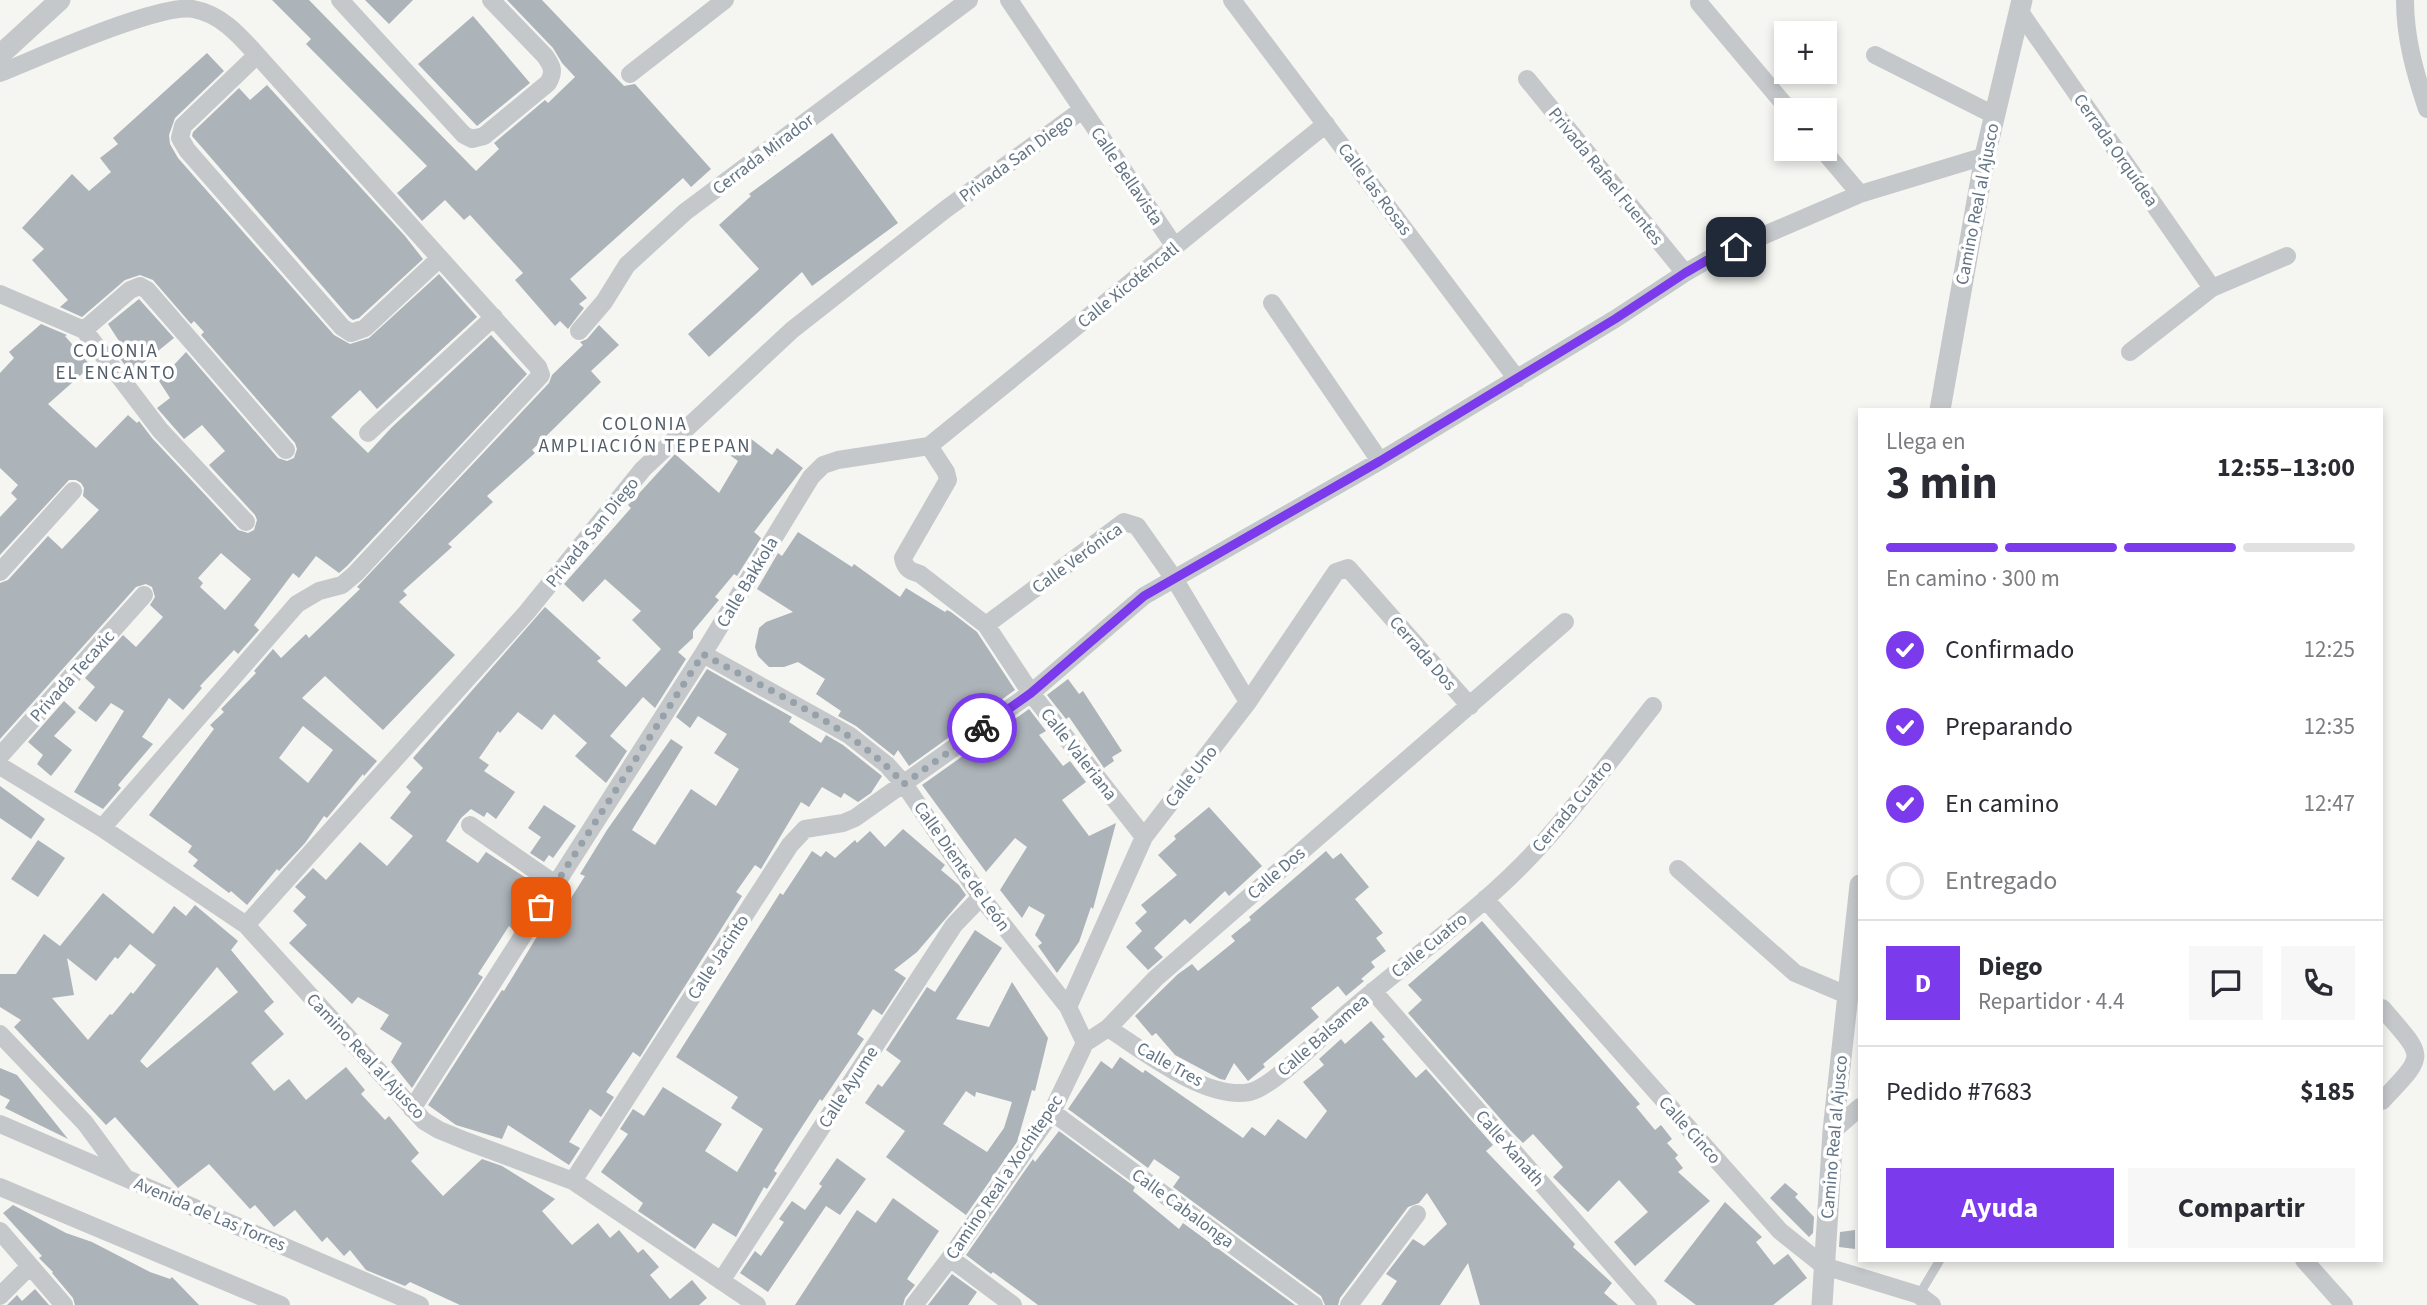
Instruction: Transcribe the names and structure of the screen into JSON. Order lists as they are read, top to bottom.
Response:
{
  "streets": {
    "street": [
      "Cerrada Orquídea",
      "Cerrada Mirador",
      "Privada San Diego",
      "Calle Bellavista",
      "Privada Rafael Fuentes",
      "Calle las Rosas",
      "Camino Real al Ajusco",
      "Calle Xicoténcatl",
      "Calle Verónica",
      "Calle Bakkola",
      "Cerrada Dos",
      "Privada Tecaxic",
      "Calle Valeriana",
      "Calle Uno",
      "Cerrada Cuatro",
      "Calle Diente de León",
      "Calle Dos",
      "Calle Cuatro",
      "Calle Jacinto",
      "Calle Balsamea",
      "Calle Tres",
      "Calle Ayume",
      "Calle Cinco",
      "Calle Xanath",
      "Camino Real a Xochitepec",
      "Calle Cabalonga",
      "Avenida de Las Torres"
    ]
  },
  "crossings": [
    ["Cerrada Orquídea", "Camino Real al Ajusco"],
    ["Privada San Diego", "Calle Bellavista"],
    ["Privada San Diego", "Camino Real al Ajusco"],
    ["Calle Bellavista", "Calle Xicoténcatl"],
    ["Calle las Rosas", "Calle Xicoténcatl"],
    ["Camino Real al Ajusco", "Calle Bakkola"],
    ["Camino Real al Ajusco", "Calle Jacinto"],
    ["Camino Real al Ajusco", "Calle Ayume"],
    ["Camino Real al Ajusco", "Calle Cinco"],
    ["Calle Xicoténcatl", "Calle Bakkola"],
    ["Calle Xicoténcatl", "Calle Valeriana"],
    ["Calle Verónica", "Calle Valeriana"],
    ["Calle Verónica", "Calle Uno"],
    ["Calle Verónica", "Calle Jacinto"],
    ["Calle Bakkola", "Calle Valeriana"],
    ["Calle Bakkola", "Calle Diente de León"],
    ["Cerrada Dos", "Calle Uno"],
    ["Cerrada Dos", "Calle Dos"],
    ["Calle Valeriana", "Calle Uno"],
    ["Calle Valeriana", "Calle Jacinto"],
    ["Calle Uno", "Calle Diente de León"],
    ["Cerrada Cuatro", "Calle Cuatro"],
    ["Cerrada Cuatro", "Calle Cinco"],
    ["Calle Diente de León", "Calle Dos"],
    ["Calle Diente de León", "Calle Jacinto"],
    ["Calle Diente de León", "Calle Ayume"],
    ["Calle Diente de León", "Camino Real a Xochitepec"],
    ["Calle Dos", "Calle Tres"],
    ["Calle Dos", "Camino Real a Xochitepec"],
    ["Calle Cuatro", "Calle Balsamea"],
    ["Calle Cuatro", "Calle Cinco"],
    ["Calle Cuatro", "Calle Xanath"],
    ["Calle Balsamea", "Calle Tres"],
    ["Calle Balsamea", "Calle Xanath"],
    ["Camino Real a Xochitepec", "Calle Cabalonga"]
  ],
  "districts": ["COLONIA EL ENCANTO", "COLONIA AMPLIACIÓN TEPEPAN"],
  "page": {
    "map_buttons": ["+", "−"],
    "heading": ["3 min", "Llega en", "12:55–13:00"],
    "panel": [
      "Diego",
      "Repartidor · 4.4",
      "Pedido #7683",
      "$185"
    ],
    "bar": "En camino · 300 m",
    "list": [
      ["Confirmado", "12:25"],
      ["Preparando", "12:35"],
      ["En camino", "12:47"],
      "Entregado"
    ],
    "round": "D",
    "buttons": ["Ayuda", "Compartir"]
  }
}
